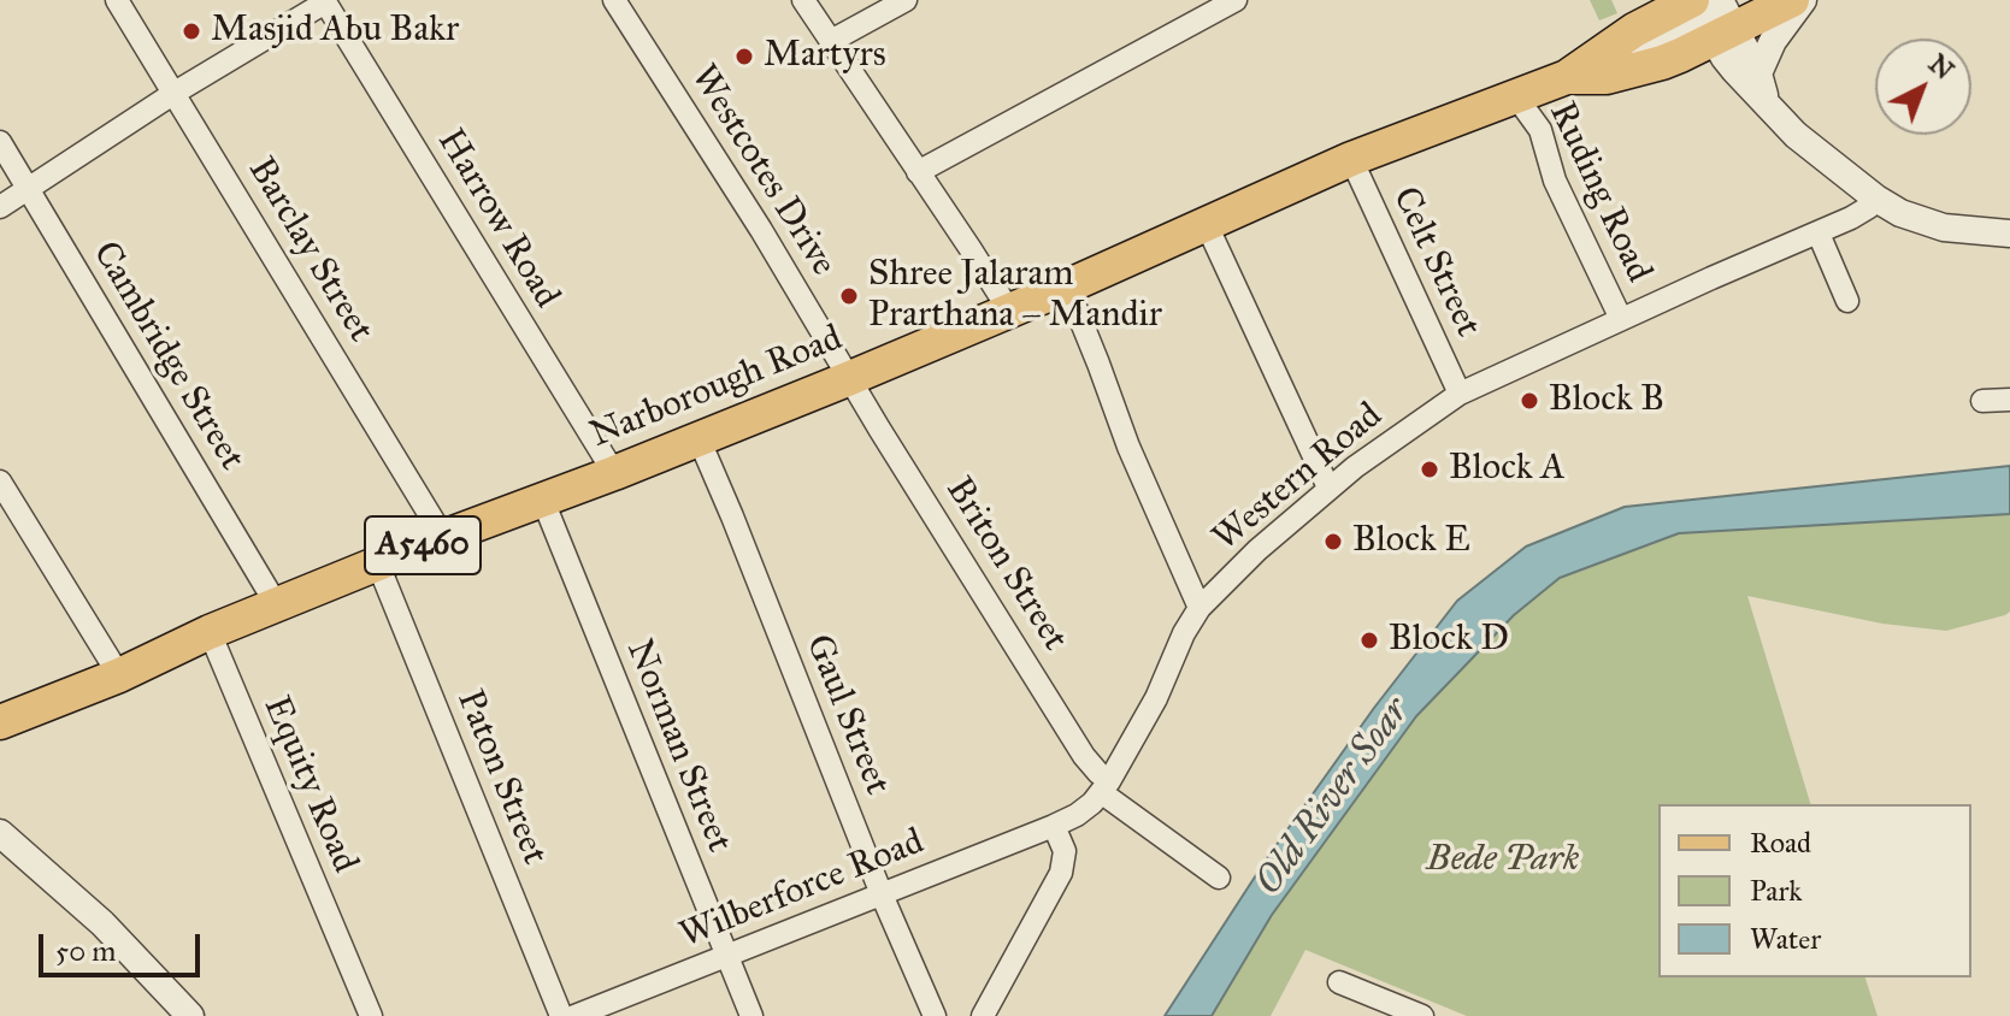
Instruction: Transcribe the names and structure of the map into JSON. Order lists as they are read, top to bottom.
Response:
{
  "streets": {
    "main road": ["Narborough Road", "A5460"],
    "street": [
      "Westcotes Drive",
      "Ruding Road",
      "Harrow Road",
      "Barclay Street",
      "Celt Street",
      "Cambridge Street",
      "Western Road",
      "Briton Street",
      "Gaul Street",
      "Norman Street",
      "Paton Street",
      "Equity Road",
      "Wilberforce Road"
    ]
  },
  "crossings": [
    ["Westcotes Drive", "Narborough Road"],
    ["Westcotes Drive", "Briton Street"],
    ["Ruding Road", "Narborough Road"],
    ["Ruding Road", "Western Road"],
    ["Harrow Road", "Narborough Road"],
    ["Barclay Street", "Narborough Road"],
    ["Celt Street", "Narborough Road"],
    ["Celt Street", "Western Road"],
    ["Cambridge Street", "Narborough Road"],
    ["Narborough Road", "A5460"],
    ["Narborough Road", "Briton Street"],
    ["Narborough Road", "Gaul Street"],
    ["Narborough Road", "Norman Street"],
    ["Narborough Road", "Paton Street"],
    ["Narborough Road", "Equity Road"],
    ["Western Road", "Briton Street"],
    ["Western Road", "Wilberforce Road"],
    ["Gaul Street", "Wilberforce Road"],
    ["Norman Street", "Wilberforce Road"]
  ],
  "water": ["Old River Soar"],
  "parks": ["Bede Park"],
  "places": [
    "Masjid Abu Bakr",
    "Martyrs",
    "Shree Jalaram Prarthana – Mandir",
    "Block B",
    "Block A",
    "Block E",
    "Block D"
  ],
  "legend": ["Road", "Park", "Water"],
  "scale_bar": "50 m",
  "north": "top right"
}
